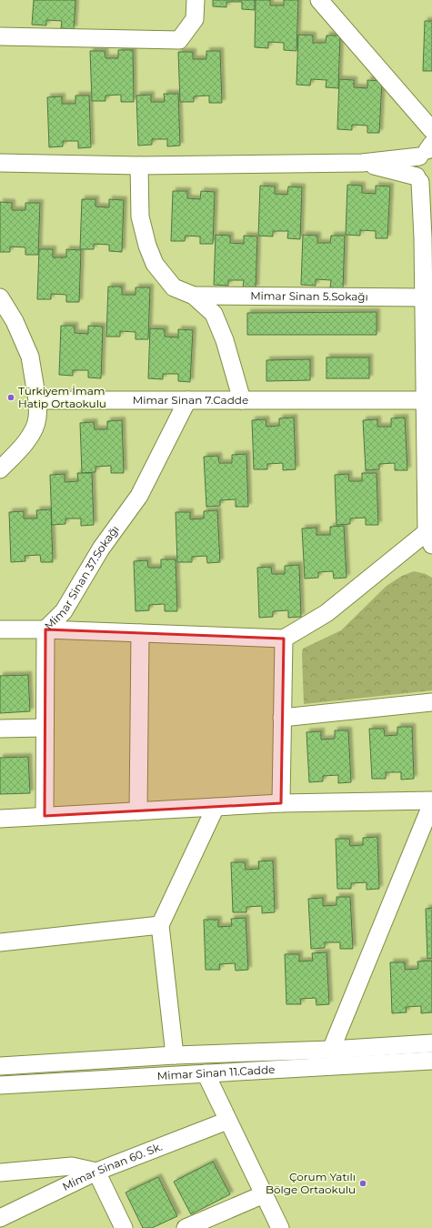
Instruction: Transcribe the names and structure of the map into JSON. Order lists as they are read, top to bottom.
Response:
{
  "streets": {
    "street": [
      "Mimar Sinan 5.Sokağı",
      "Mimar Sinan 7.Cadde",
      "Mimar Sinan 37.Sokağı",
      "Mimar Sinan 11.Cadde",
      "Mimar Sinan 60. Sk."
    ]
  },
  "crossings": [
    ["Mimar Sinan 7.Cadde", "Mimar Sinan 37.Sokağı"]
  ],
  "places": ["Türkiyem İmam Hatip Ortaokulu", "Çorum Yatılı Bölge Ortaokulu"]
}
